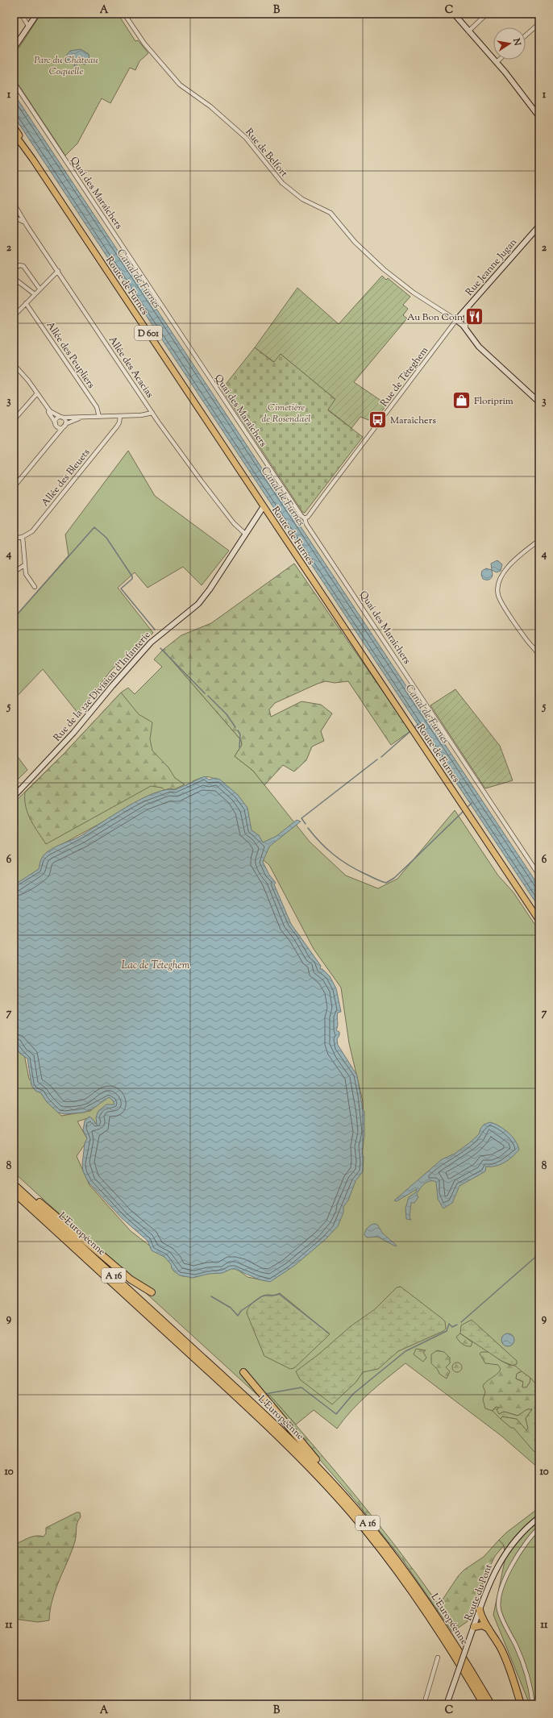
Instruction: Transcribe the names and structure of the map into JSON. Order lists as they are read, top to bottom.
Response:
{
  "streets": {
    "highway": ["L'Européenne", "A 16"],
    "main road": [
      "Rue Jeanne Jugan",
      "Route de Furnes",
      "D 601",
      "Rue de la 32e Division d'Infanterie",
      "Route du Pont"
    ],
    "street": [
      "Rue de Belfort",
      "Quai des Maraîchers",
      "Allée des Peupliers",
      "Allée des Acacias",
      "Rue de Téteghem",
      "Allée des Bleuets"
    ]
  },
  "crossings": [
    ["Rue de Belfort", "Rue Jeanne Jugan"],
    ["Rue de Belfort", "Rue de Téteghem"],
    ["Quai des Maraîchers", "Rue de Téteghem"],
    ["Rue Jeanne Jugan", "Rue de Téteghem"],
    ["Route de Furnes", "Rue de la 32e Division d'Infanterie"],
    ["Allée des Acacias", "Rue de la 32e Division d'Infanterie"]
  ],
  "water": ["Canal de Furnes", "Lac de Téteghem"],
  "parks": ["Parc du Château Coquelle", "Cimetière de Rosendaël"],
  "places": {
    "restaurant": ["Au Bon Coin"],
    "shop": ["Floriprim"],
    "bus stop": ["Maraîchers"]
  },
  "north": "right",
  "grid": {
    "columns": ["A", "B", "C"],
    "rows": [
      "1",
      "2",
      "3",
      "4",
      "5",
      "6",
      "7",
      "8",
      "9",
      "10",
      "11"
    ]
  }
}
